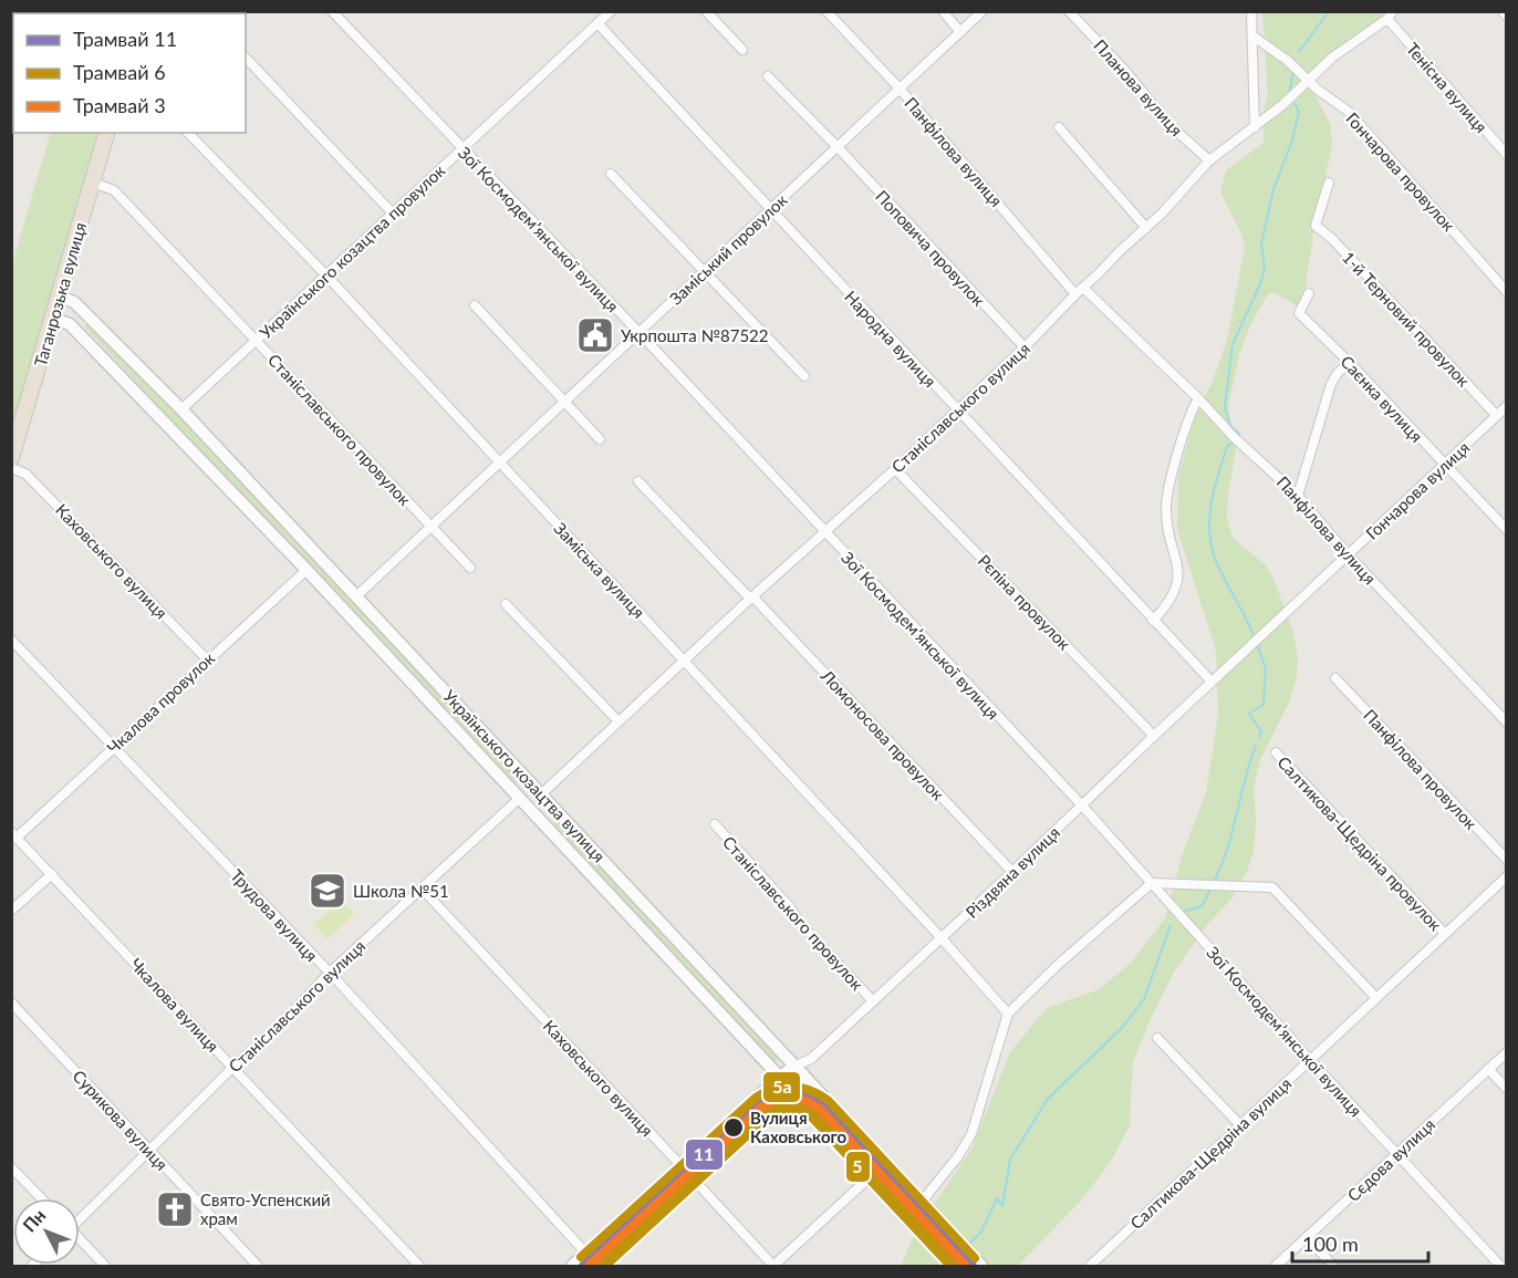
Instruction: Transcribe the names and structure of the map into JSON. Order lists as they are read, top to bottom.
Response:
{
  "streets": {
    "highway": ["Таганрозька вулиця"],
    "street": [
      "Планова вулиця",
      "Тенісна вулиця",
      "Панфілова вулиця",
      "Гончарова провулок",
      "Зої Космодем’янської вулиця",
      "Поповича провулок",
      "Заміський провулок",
      "Українського козацтва провулок",
      "1-й Терновий провулок",
      "Народна вулиця",
      "Саєнка вулиця",
      "Станіславського вулиця",
      "Станіславського провулок",
      "Гончарова вулиця",
      "Каховського вулиця",
      "Заміська вулиця",
      "Рєпіна провулок",
      "Чкалова провулок",
      "Ломоносова провулок",
      "Панфілова провулок",
      "Українського козацтва вулиця",
      "Салтикова-Щедріна провулок",
      "Різдвяна вулиця",
      "Трудова вулиця",
      "Чкалова вулиця",
      "Сурикова вулиця",
      "Салтикова-Щедріна вулиця",
      "Сєдова вулиця"
    ]
  },
  "crossings": [
    ["Планова вулиця", "Станіславського вулиця"],
    ["Тенісна вулиця", "Станіславського вулиця"],
    ["Панфілова вулиця", "Заміський провулок"],
    ["Панфілова вулиця", "Станіславського вулиця"],
    ["Панфілова вулиця", "Гончарова вулиця"],
    ["Гончарова провулок", "Станіславського вулиця"],
    ["Зої Космодем’янської вулиця", "Заміський провулок"],
    ["Зої Космодем’янської вулиця", "Українського козацтва провулок"],
    ["Зої Космодем’янської вулиця", "Станіславського вулиця"],
    ["Зої Космодем’янської вулиця", "Різдвяна вулиця"],
    ["Зої Космодем’янської вулиця", "Салтикова-Щедріна вулиця"],
    ["Зої Космодем’янської вулиця", "Сєдова вулиця"],
    ["Поповича провулок", "Заміський провулок"],
    ["Поповича провулок", "Станіславського вулиця"],
    ["Заміський провулок", "Народна вулиця"],
    ["Заміський провулок", "Станіславського провулок"],
    ["Заміський провулок", "Заміська вулиця"],
    ["Заміський провулок", "Українського козацтва вулиця"],
    ["Українського козацтва провулок", "Народна вулиця"],
    ["Українського козацтва провулок", "Станіславського провулок"],
    ["Українського козацтва провулок", "Заміська вулиця"],
    ["Українського козацтва провулок", "Українського козацтва вулиця"],
    ["Таганрозька вулиця", "Станіславського провулок"],
    ["Таганрозька вулиця", "Українського козацтва вулиця"],
    ["1-й Терновий провулок", "Гончарова вулиця"],
    ["Народна вулиця", "Станіславського вулиця"],
    ["Народна вулиця", "Гончарова вулиця"],
    ["Народна вулиця", "Різдвяна вулиця"],
    ["Саєнка вулиця", "Гончарова вулиця"],
    ["Станіславського вулиця", "Каховського вулиця"],
    ["Станіславського вулиця", "Заміська вулиця"],
    ["Станіславського вулиця", "Рєпіна провулок"],
    ["Станіславського вулиця", "Ломоносова провулок"],
    ["Станіславського вулиця", "Українського козацтва вулиця"],
    ["Станіславського вулиця", "Трудова вулиця"],
    ["Станіславського вулиця", "Чкалова вулиця"],
    ["Станіславського вулиця", "Сурикова вулиця"],
    ["Станіславського провулок", "Різдвяна вулиця"],
    ["Гончарова вулиця", "Різдвяна вулиця"],
    ["Каховського вулиця", "Чкалова провулок"],
    ["Каховського вулиця", "Різдвяна вулиця"],
    ["Заміська вулиця", "Різдвяна вулиця"],
    ["Рєпіна провулок", "Різдвяна вулиця"],
    ["Чкалова провулок", "Українського козацтва вулиця"],
    ["Чкалова провулок", "Трудова вулиця"],
    ["Чкалова провулок", "Чкалова вулиця"],
    ["Ломоносова провулок", "Різдвяна вулиця"],
    ["Українського козацтва вулиця", "Різдвяна вулиця"],
    ["Салтикова-Щедріна провулок", "Салтикова-Щедріна вулиця"]
  ],
  "places": {
    "public building": ["Укрпошта №87522"],
    "school or university": ["Школа №51"],
    "other": ["Вулиця Каховського"],
    "church": ["Свято-Успенский храм"]
  },
  "lines": [
    "transit line 5а",
    "tram line 11",
    "tram line 3",
    "tram line 6",
    "transit line 5"
  ],
  "legend": ["Трамвай 11", "Трамвай 6", "Трамвай 3"],
  "scale_bar": "100 m",
  "north": "top left"
}
